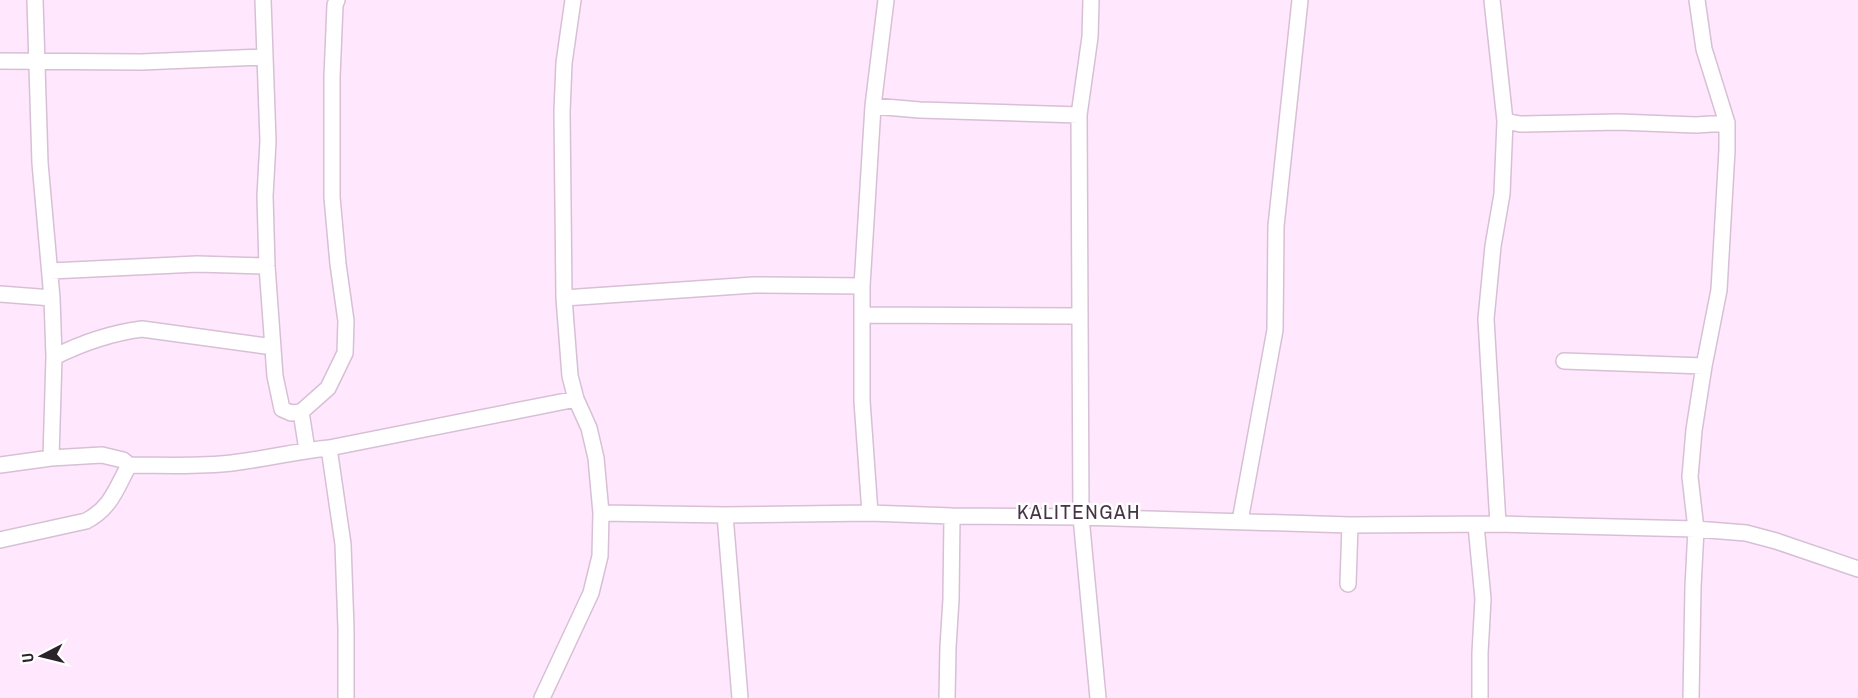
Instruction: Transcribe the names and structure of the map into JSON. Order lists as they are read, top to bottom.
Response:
{
  "districts": ["KALITENGAH"],
  "north": "left"
}
